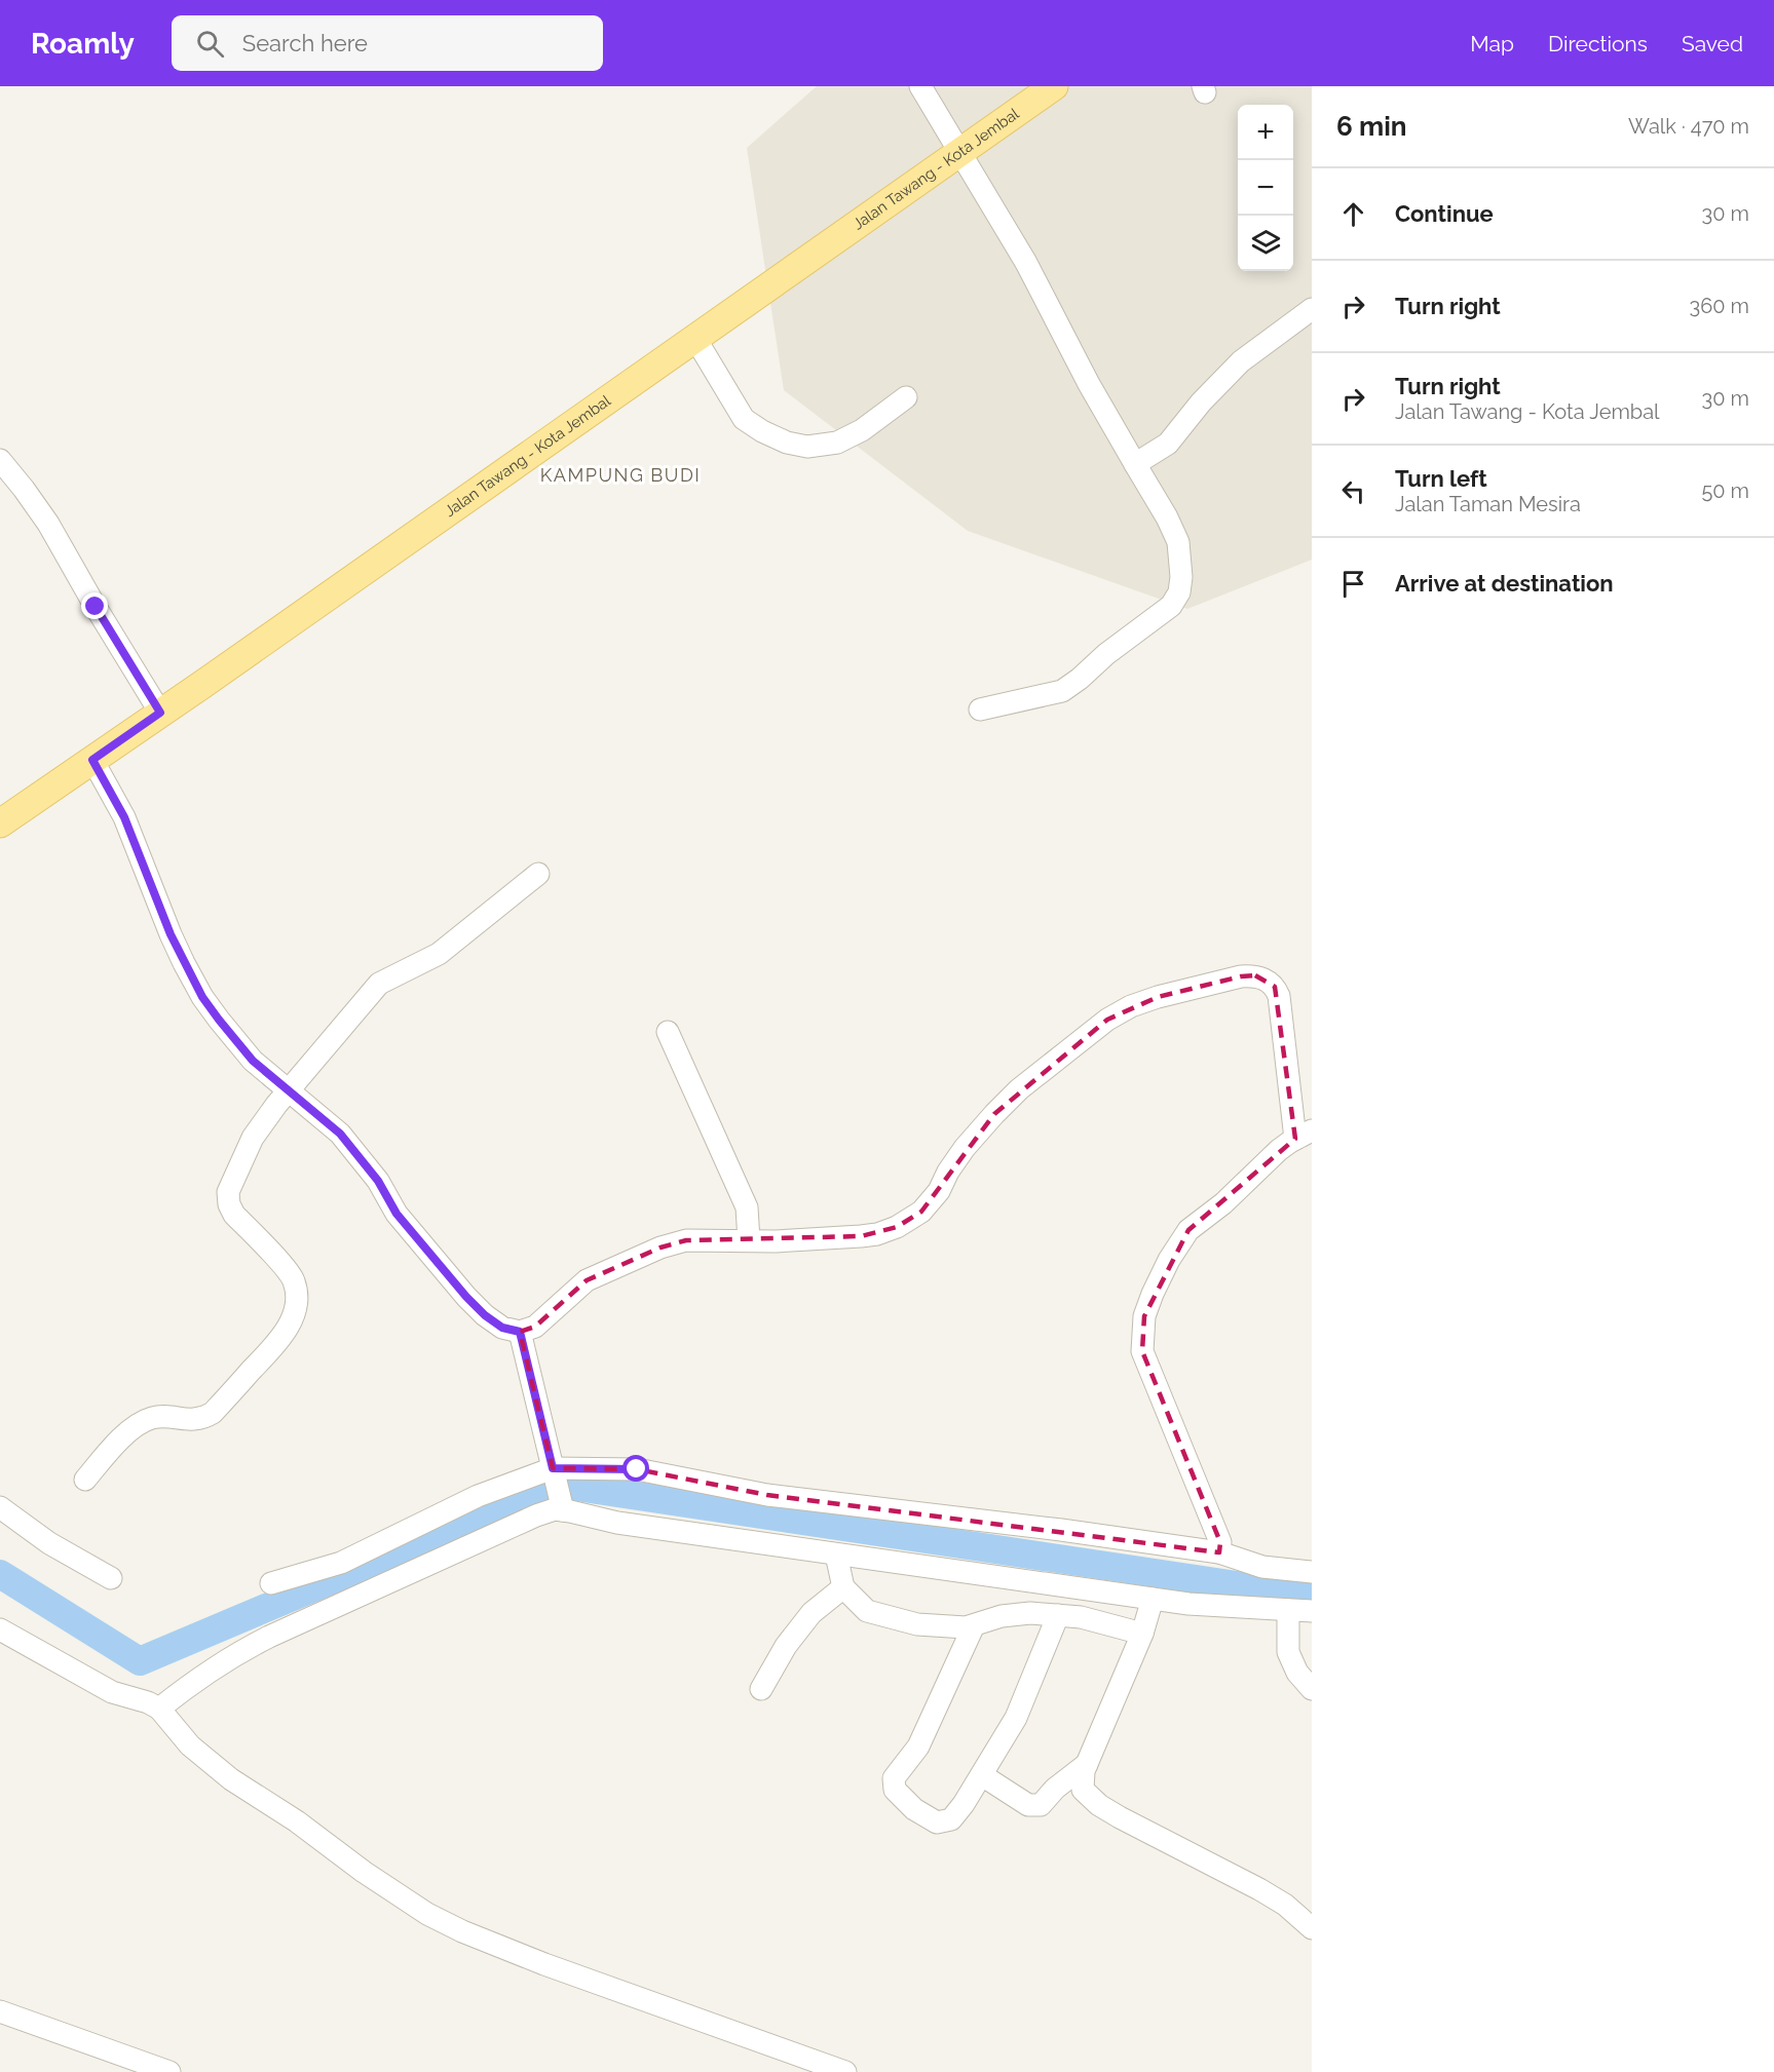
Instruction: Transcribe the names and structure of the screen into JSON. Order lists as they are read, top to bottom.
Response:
{
  "streets": {
    "main road": ["Jalan Tawang - Kota Jembal"]
  },
  "districts": ["KAMPUNG BUDI"],
  "page": {
    "header": "Roamly",
    "search": "Search here",
    "nav": ["Map", "Directions", "Saved"],
    "heading": ["6 min", "Walk · 470 m"],
    "map_buttons": ["+", "−"],
    "list": [
      ["Continue", "30 m"],
      ["Turn right", "360 m"],
      ["Turn right", "Jalan Tawang - Kota Jembal", "30 m"],
      ["Turn left", "Jalan Taman Mesira", "50 m"],
      "Arrive at destination"
    ]
  }
}
